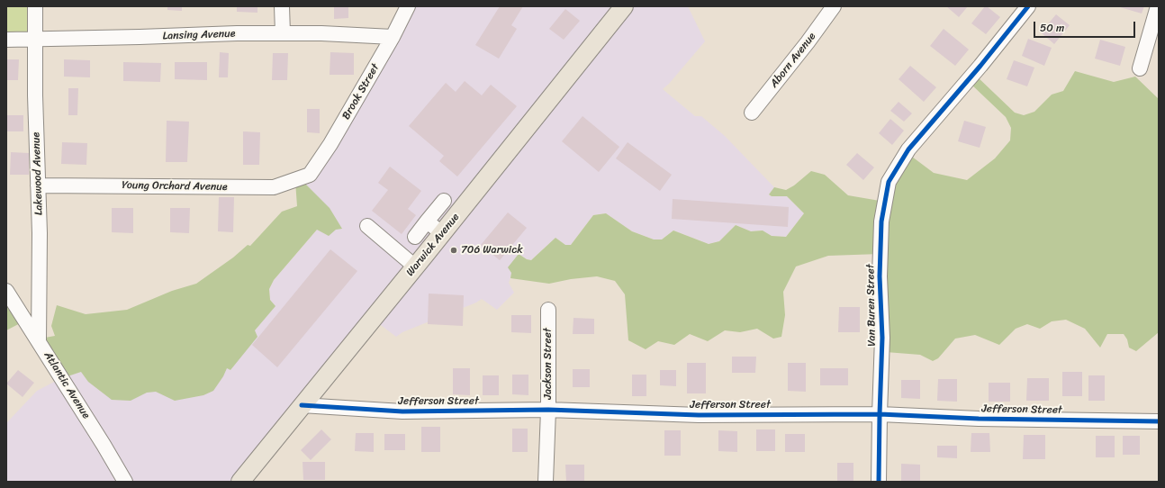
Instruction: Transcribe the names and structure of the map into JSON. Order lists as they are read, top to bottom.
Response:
{
  "streets": {
    "main road": ["Warwick Avenue"],
    "street": [
      "Lansing Avenue",
      "Aborn Avenue",
      "Brook Street",
      "Lakewood Avenue",
      "Young Orchard Avenue",
      "Van Buren Street",
      "Jackson Street",
      "Atlantic Avenue",
      "Jefferson Street"
    ]
  },
  "crossings": [
    ["Lansing Avenue", "Brook Street"],
    ["Lansing Avenue", "Lakewood Avenue"],
    ["Brook Street", "Young Orchard Avenue"],
    ["Lakewood Avenue", "Young Orchard Avenue"],
    ["Lakewood Avenue", "Atlantic Avenue"],
    ["Warwick Avenue", "Jefferson Street"],
    ["Van Buren Street", "Jefferson Street"],
    ["Jackson Street", "Jefferson Street"]
  ],
  "places": ["706 Warwick"],
  "scale_bar": "50 m"
}
